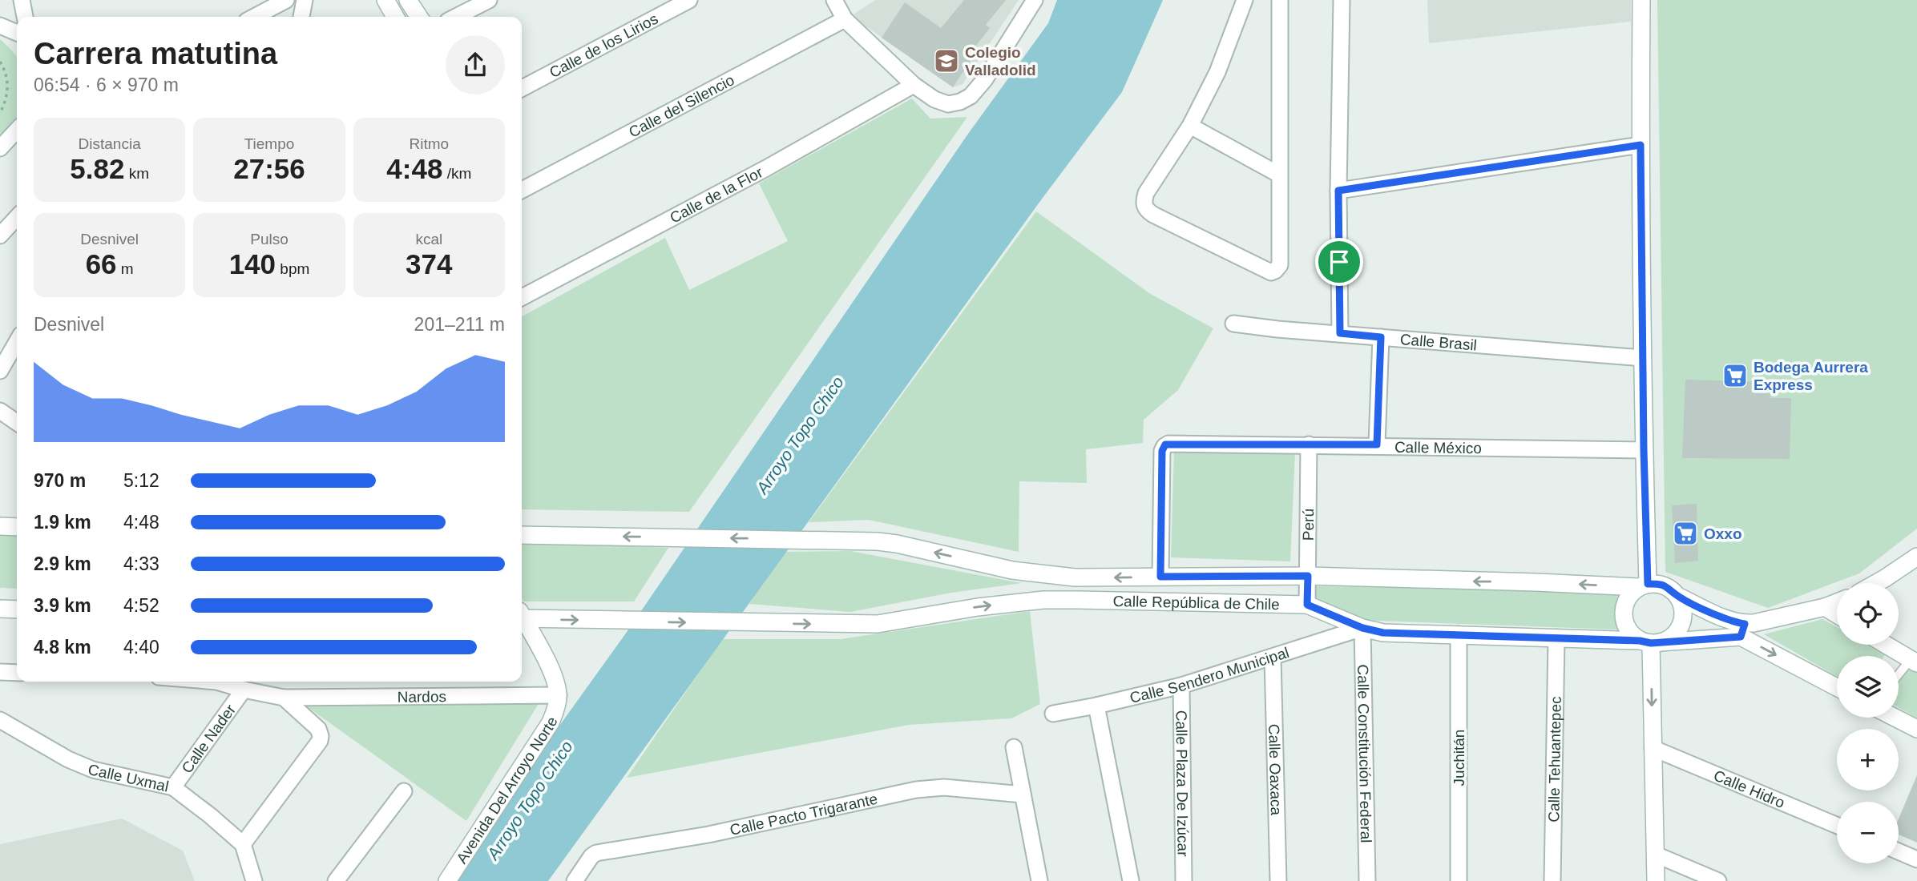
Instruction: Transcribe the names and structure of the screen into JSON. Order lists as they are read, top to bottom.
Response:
{
  "streets": {
    "street": [
      "Calle de los Lirios",
      "Calle del Silencio",
      "Calle de la Flor",
      "Calle Brasil",
      "Calle México",
      "Perú",
      "Calle República de Chile",
      "Calle Sendero Municipal",
      "Nardos",
      "Calle Nader",
      "Calle Constitución Federal",
      "Juchitán",
      "Calle Tehuantepec",
      "Calle Oaxaca",
      "Calle Uxmal",
      "Calle Plaza De Izúcar",
      "Avenida Del Arroyo Norte",
      "Calle Hidro",
      "Calle Pacto Trigarante"
    ]
  },
  "crossings": [
    ["Calle México", "Perú"],
    ["Calle México", "Calle República de Chile"],
    ["Perú", "Calle República de Chile"],
    ["Calle República de Chile", "Calle Sendero Municipal"],
    ["Calle República de Chile", "Calle Constitución Federal"],
    ["Calle República de Chile", "Juchitán"],
    ["Calle República de Chile", "Calle Tehuantepec"],
    ["Calle Sendero Municipal", "Calle Constitución Federal"],
    ["Calle Sendero Municipal", "Calle Oaxaca"],
    ["Calle Sendero Municipal", "Calle Plaza De Izúcar"],
    ["Nardos", "Calle Nader"],
    ["Nardos", "Avenida Del Arroyo Norte"],
    ["Calle Nader", "Calle Uxmal"]
  ],
  "water": ["Arroyo Topo Chico"],
  "places": {
    "school or university": ["Colegio Valladolid"],
    "supermarket": ["Bodega Aurrera Express", "Oxxo"]
  },
  "page": {
    "heading": ["Carrera matutina", "06:54 · 6 × 970 m"],
    "stats": [
      ["Distancia", "5.82 km"],
      ["Tiempo", "27:56"],
      ["Ritmo", "4:48 /km"],
      ["Desnivel", "66 m"],
      ["Pulso", "140 bpm"],
      ["kcal", "374"]
    ],
    "chart": ["Desnivel", "201–211 m"],
    "list": [
      {
        "name": "970 m",
        "note": "5:12"
      },
      {
        "name": "1.9 km",
        "note": "4:48"
      },
      {
        "name": "2.9 km",
        "note": "4:33"
      },
      {
        "name": "3.9 km",
        "note": "4:52"
      },
      {
        "name": "4.8 km",
        "note": "4:40"
      }
    ],
    "map_buttons": ["+", "−"]
  }
}
